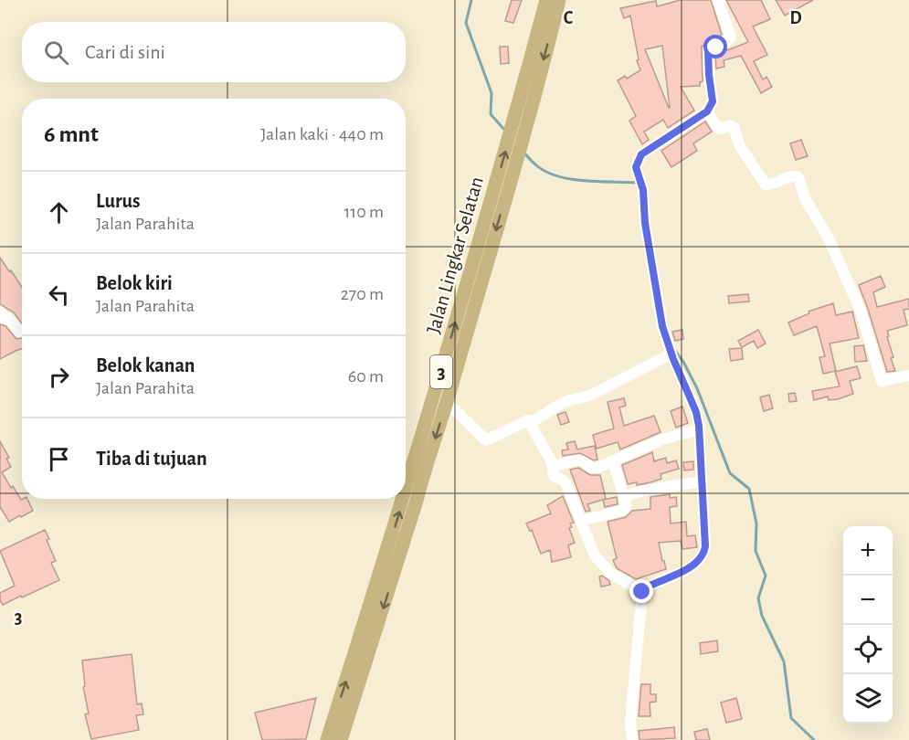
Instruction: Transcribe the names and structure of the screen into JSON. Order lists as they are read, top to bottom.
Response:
{
  "streets": {
    "main road": ["Jalan Lingkar Selatan", "3"]
  },
  "page": {
    "search": "Cari di sini",
    "heading": ["6 mnt", "Jalan kaki · 440 m"],
    "list": [
      ["Lurus", "Jalan Parahita", "110 m"],
      ["Belok kiri", "Jalan Parahita", "270 m"],
      ["Belok kanan", "Jalan Parahita", "60 m"],
      "Tiba di tujuan"
    ],
    "map_buttons": ["+", "−"]
  },
  "grid": {
    "columns": ["C", "D"],
    "rows": ["3"]
  }
}
